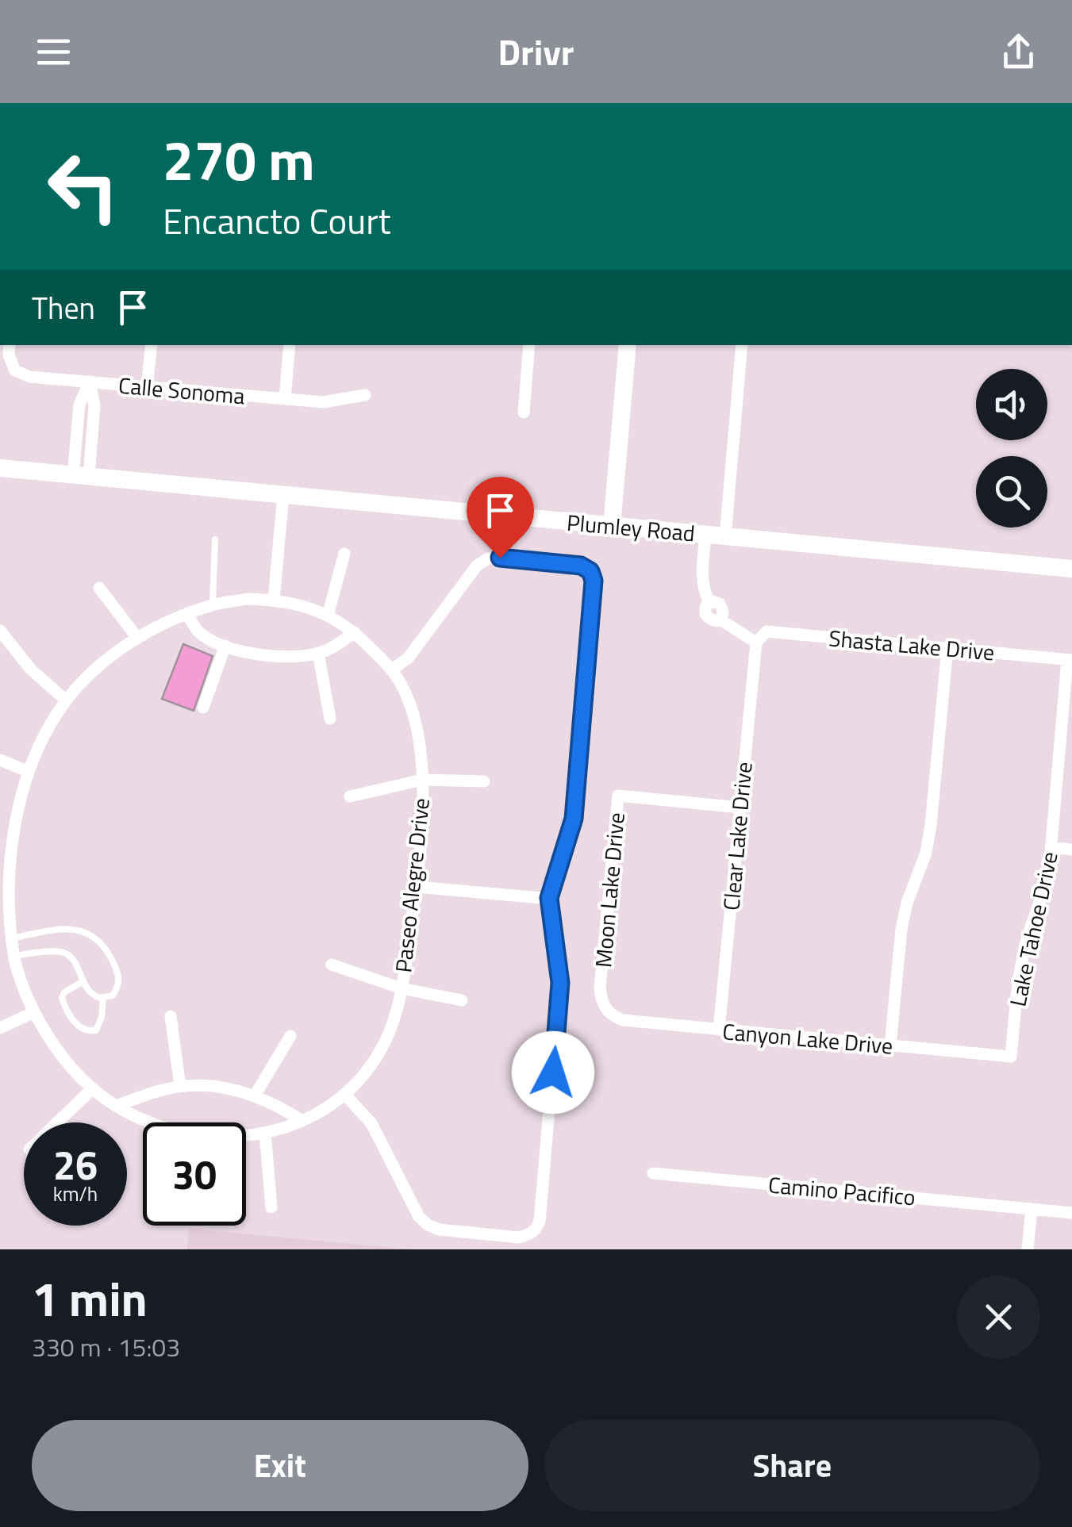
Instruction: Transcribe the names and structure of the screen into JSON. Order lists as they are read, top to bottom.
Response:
{
  "streets": {
    "street": [
      "Calle Sonoma",
      "Plumley Road",
      "Shasta Lake Drive",
      "Clear Lake Drive",
      "Paseo Alegre Drive",
      "Moon Lake Drive",
      "Lake Tahoe Drive",
      "Canyon Lake Drive",
      "Camino Pacifico"
    ]
  },
  "crossings": [
    ["Shasta Lake Drive", "Clear Lake Drive"],
    ["Shasta Lake Drive", "Lake Tahoe Drive"],
    ["Clear Lake Drive", "Moon Lake Drive"],
    ["Clear Lake Drive", "Canyon Lake Drive"],
    ["Moon Lake Drive", "Canyon Lake Drive"],
    ["Lake Tahoe Drive", "Canyon Lake Drive"]
  ],
  "page": {
    "header": "Drivr",
    "turn": ["270 m", "Encancto Court"],
    "then": "Then",
    "speed": "26 km/h",
    "limit": "30",
    "heading": ["1 min", "330 m · 15:03"],
    "buttons": ["Exit", "Share"]
  }
}
